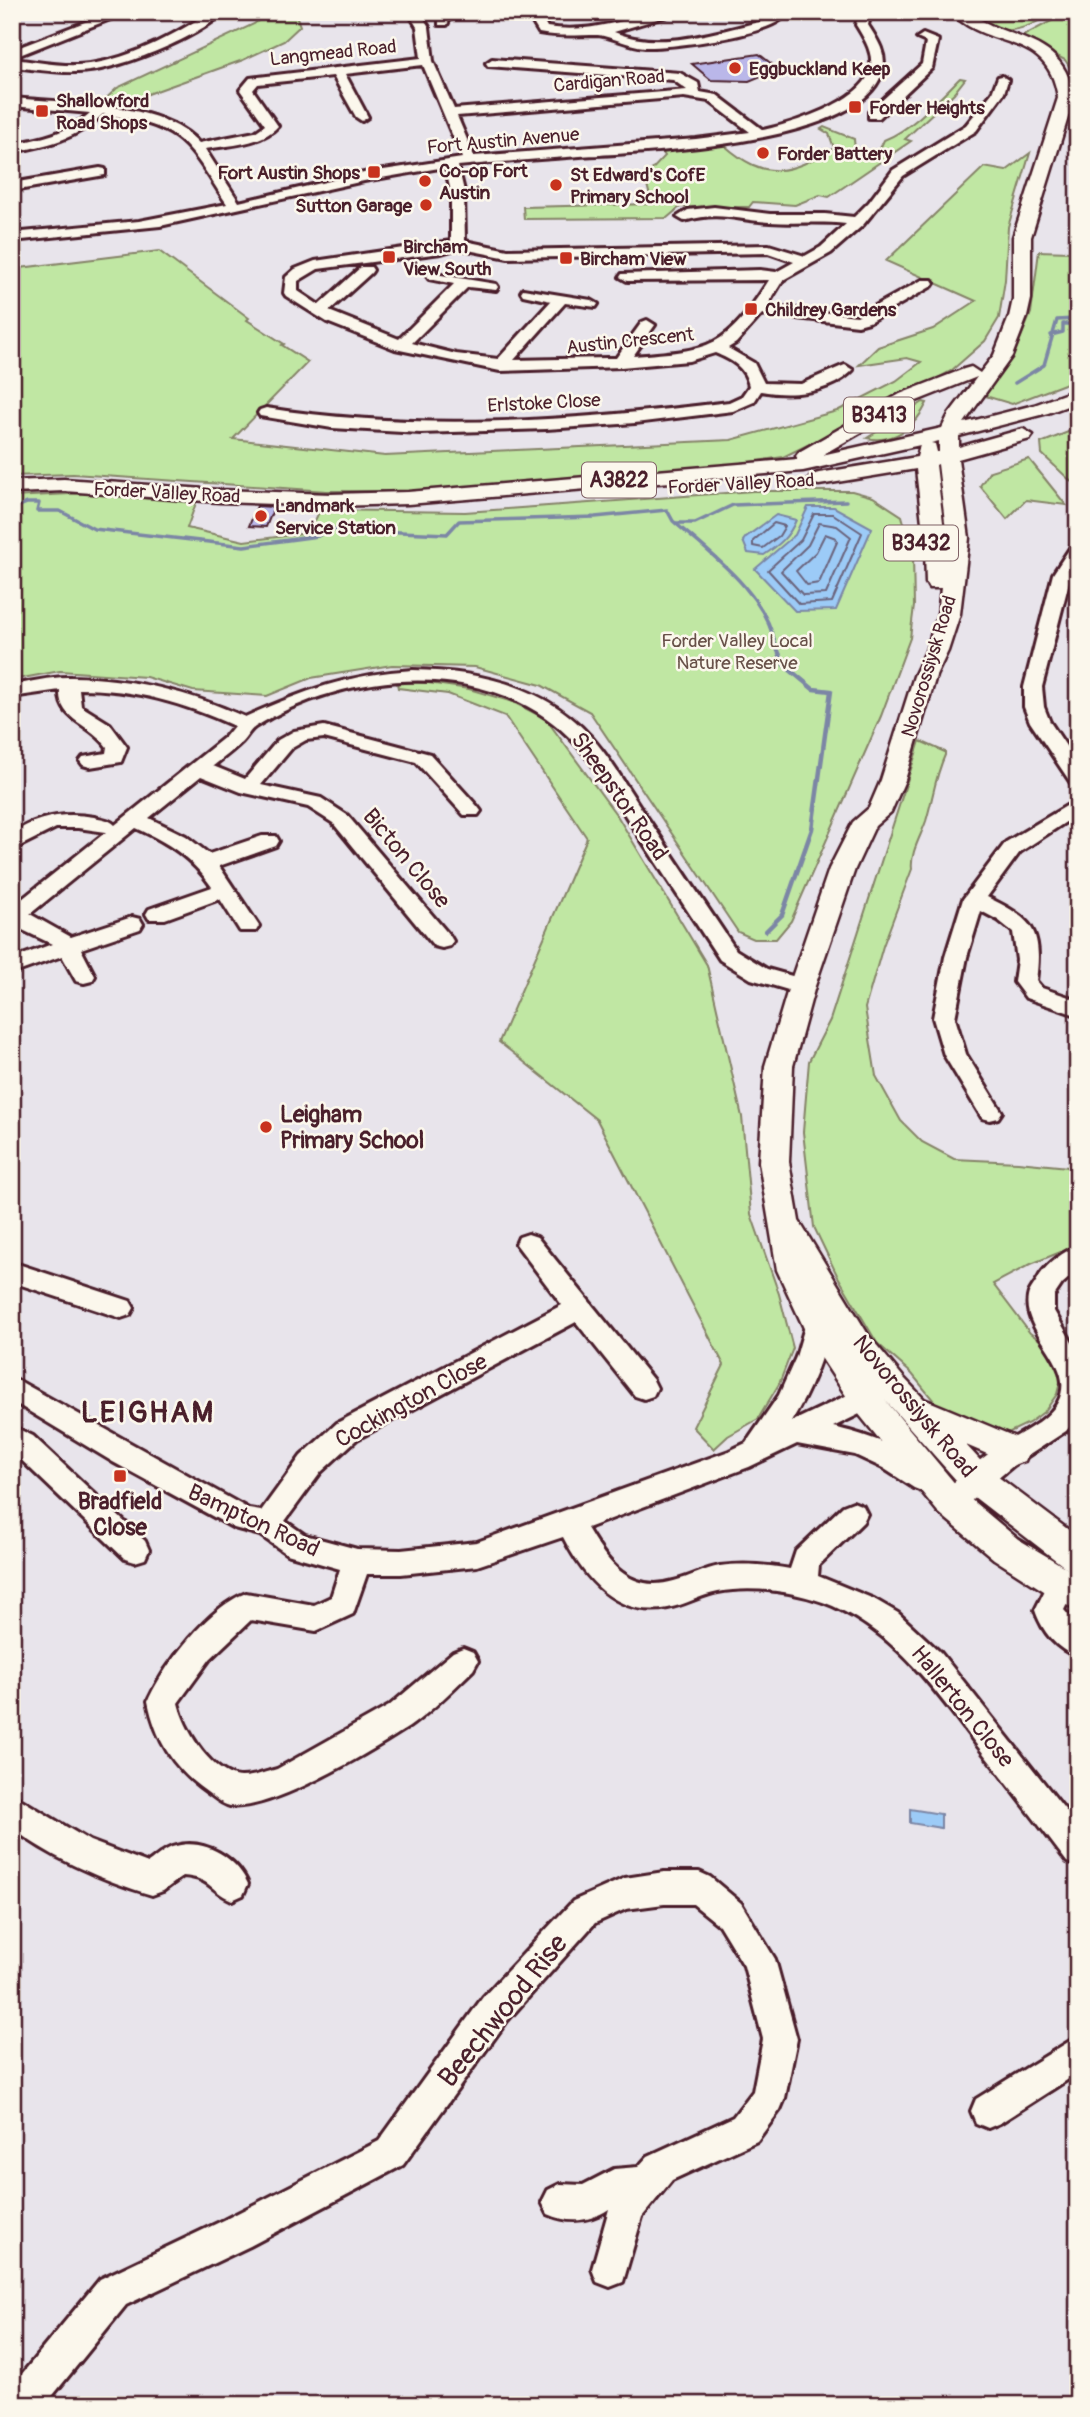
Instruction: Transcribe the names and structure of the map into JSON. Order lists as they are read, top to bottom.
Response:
{
  "streets": {
    "main road": [
      "B3413",
      "A3822",
      "Forder Valley Road",
      "B3432",
      "Novorossiysk Road"
    ],
    "street": [
      "Langmead Road",
      "Cardigan Road",
      "Fort Austin Avenue",
      "Austin Crescent",
      "Erlstoke Close",
      "Sheepstor Road",
      "Bicton Close",
      "Cockington Close",
      "Bampton Road",
      "Hallerton Close",
      "Beechwood Rise"
    ]
  },
  "crossings": [
    ["Cardigan Road", "Fort Austin Avenue"],
    ["B3413", "Forder Valley Road"],
    ["B3413", "Novorossiysk Road"],
    ["A3822", "Forder Valley Road"],
    ["A3822", "Novorossiysk Road"],
    ["Forder Valley Road", "B3432"],
    ["Forder Valley Road", "Novorossiysk Road"],
    ["B3432", "Novorossiysk Road"],
    ["Novorossiysk Road", "Sheepstor Road"],
    ["Novorossiysk Road", "Bampton Road"],
    ["Sheepstor Road", "Bicton Close"],
    ["Cockington Close", "Bampton Road"],
    ["Bampton Road", "Hallerton Close"]
  ],
  "districts": ["LEIGHAM"],
  "parks": ["Forder Valley Local Nature Reserve"],
  "places": {
    "other": [
      "Eggbuckland Keep",
      "Forder Battery",
      "Co-op Fort Austin",
      "St Edward's CofE Primary School",
      "Sutton Garage",
      "Landmark Service Station",
      "Leigham Primary School"
    ],
    "transit": [
      "Forder Heights",
      "Shallowford Road Shops",
      "Fort Austin Shops",
      "Bircham View South",
      "Bircham View",
      "Childrey Gardens",
      "Bradfield Close"
    ]
  }
}
